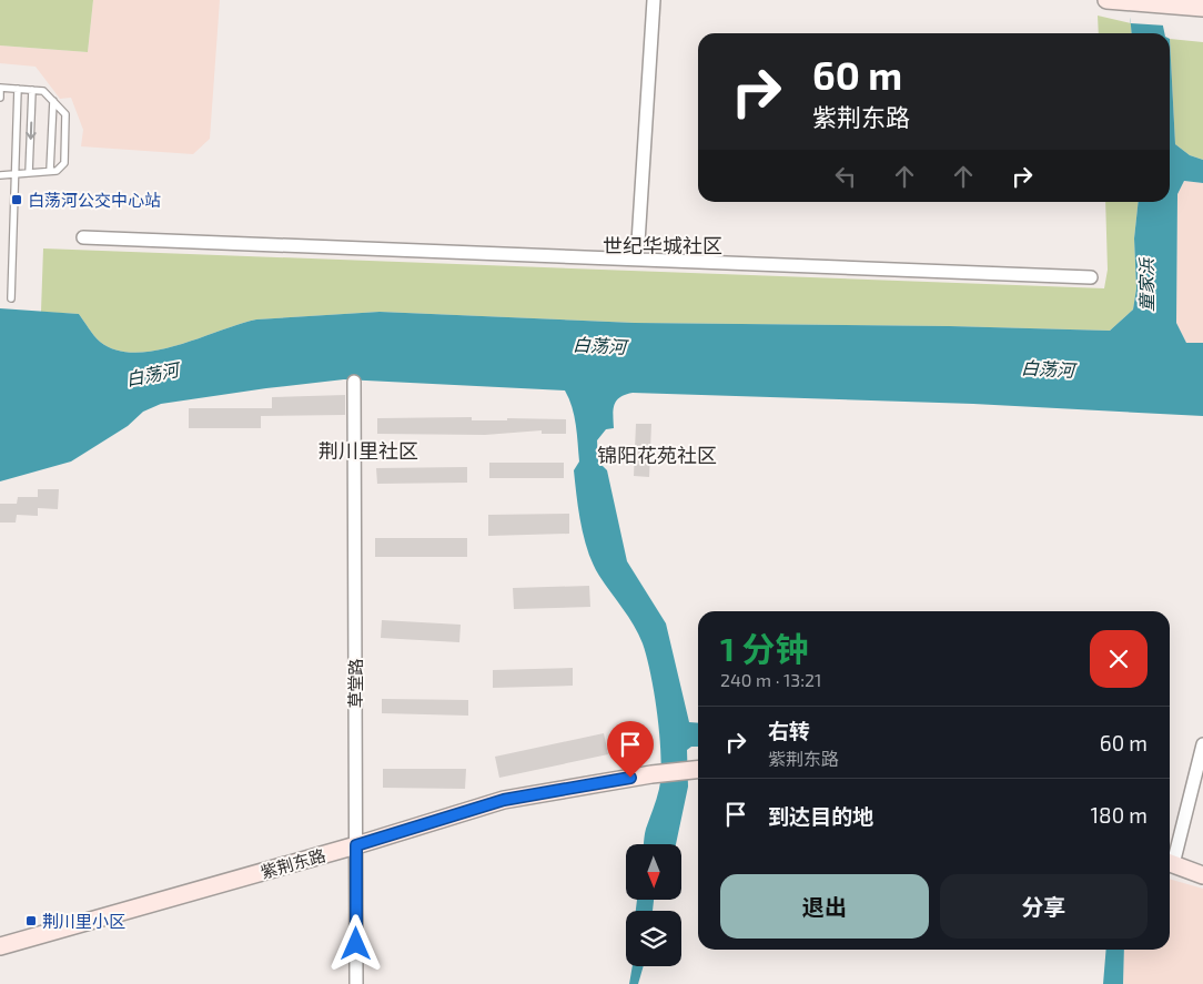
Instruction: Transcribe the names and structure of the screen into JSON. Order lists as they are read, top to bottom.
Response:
{
  "streets": {
    "street": ["草堂路", "紫荆东路"]
  },
  "crossings": [
    ["草堂路", "紫荆东路"]
  ],
  "districts": ["世纪华城社区", "荆川里社区", "锦阳花苑社区"],
  "water": ["童家浜", "白荡河"],
  "places": {
    "transit": ["白荡河公交中心站", "荆川里小区"]
  },
  "north": "bottom",
  "page": {
    "turn": ["60 m", "紫荆东路"],
    "heading": ["1 分钟", "240 m · 13:21"],
    "list": [
      {
        "name": "右转",
        "note": "紫荆东路",
        "value": "60 m"
      },
      {
        "name": "到达目的地",
        "value": "180 m"
      }
    ],
    "buttons": ["退出", "分享"]
  }
}
